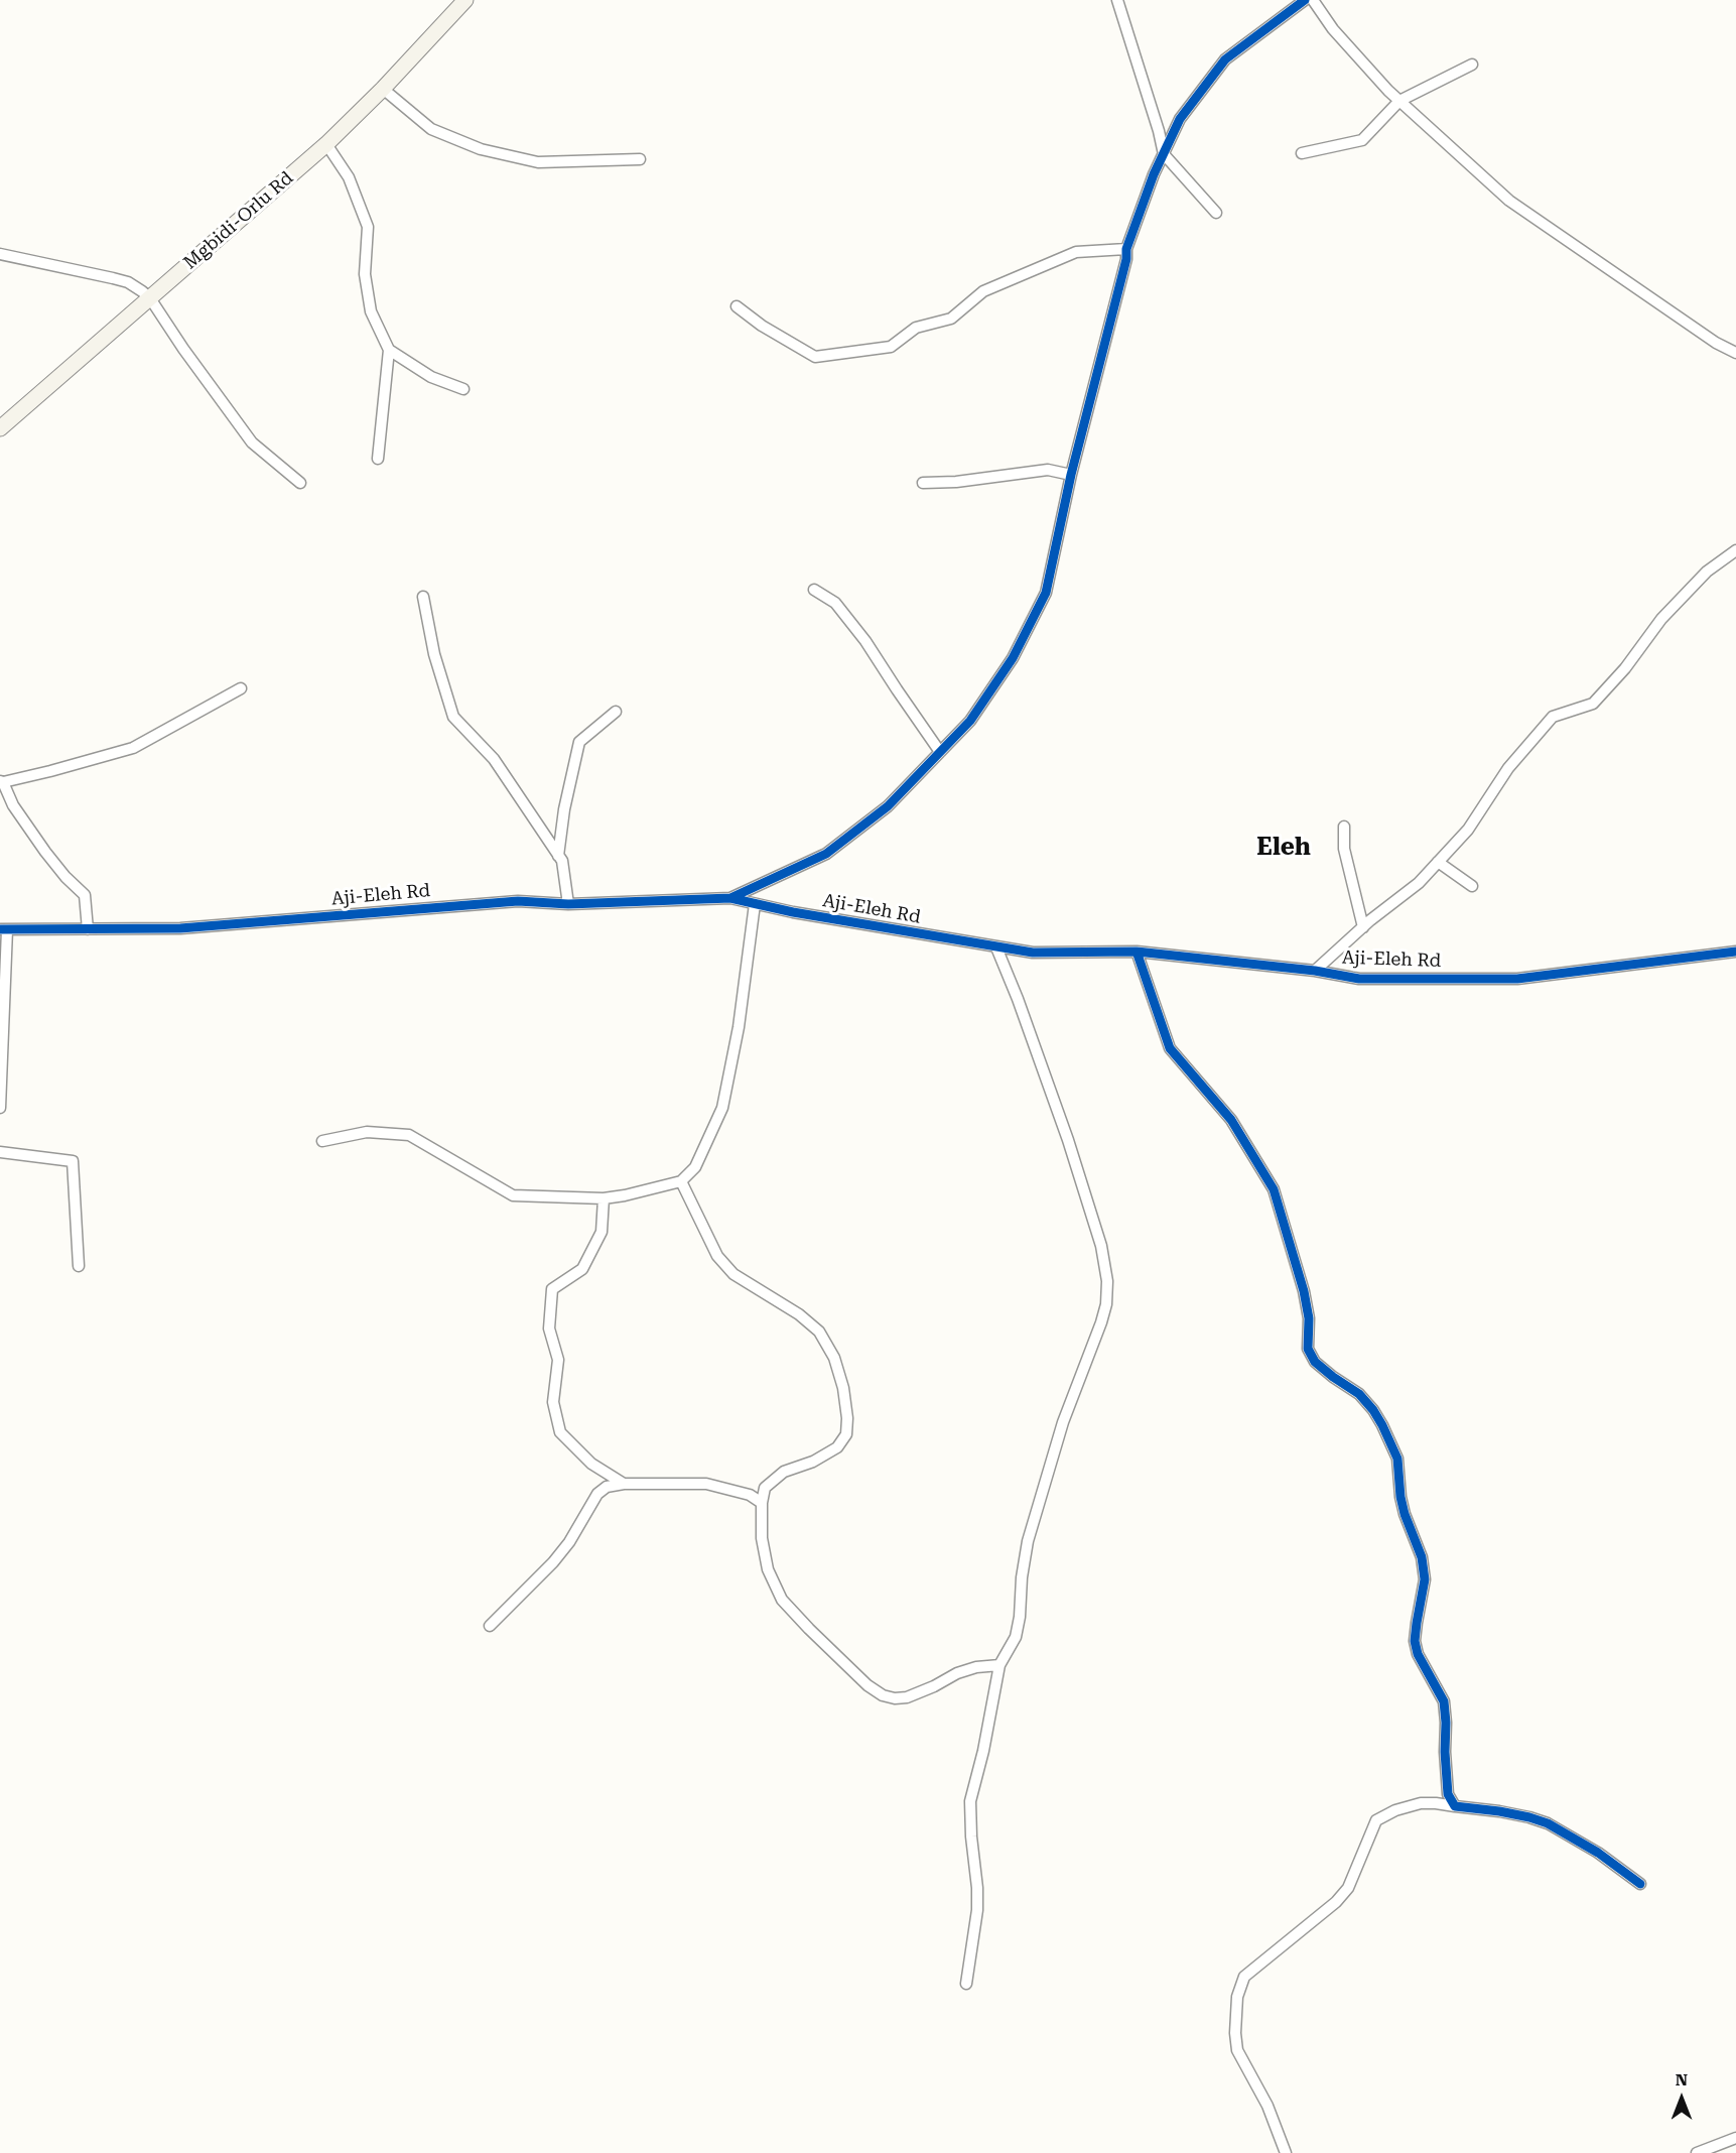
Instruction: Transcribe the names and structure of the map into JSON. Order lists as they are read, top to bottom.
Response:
{
  "streets": {
    "main road": ["Mgbidi-Orlu Rd"],
    "street": ["Aji-Eleh Rd"]
  },
  "districts": ["Eleh"],
  "north": "top"
}
